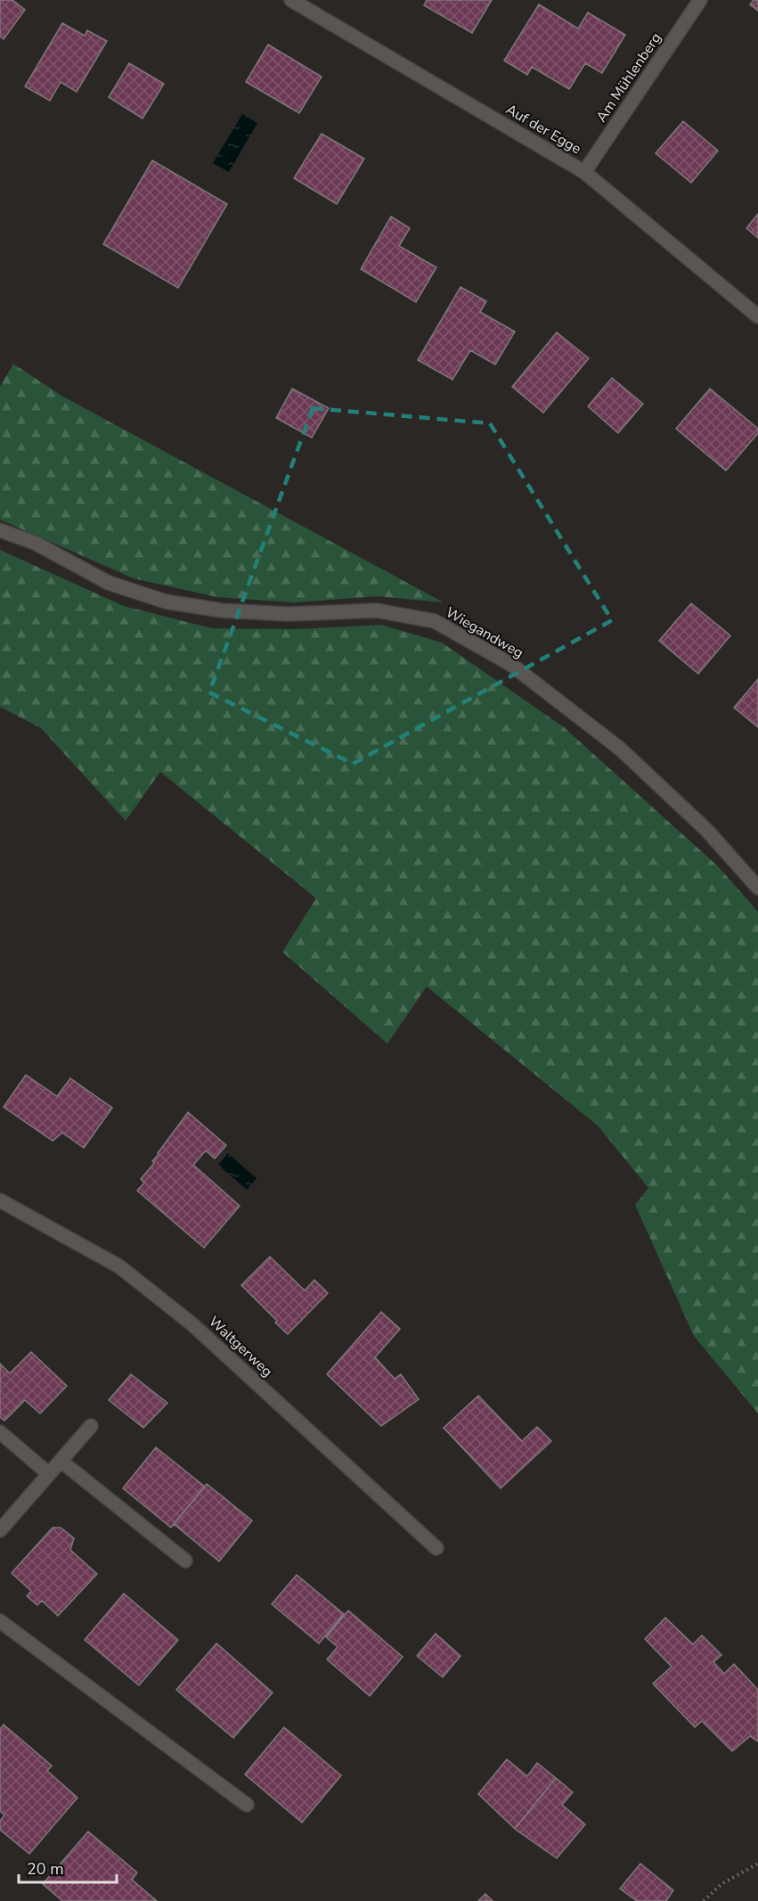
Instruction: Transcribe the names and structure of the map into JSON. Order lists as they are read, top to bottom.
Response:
{
  "streets": {
    "street": [
      "Am Mühlenberg",
      "Auf der Egge",
      "Wiegandweg",
      "Waltgerweg"
    ]
  },
  "crossings": [
    ["Am Mühlenberg", "Auf der Egge"]
  ],
  "scale_bar": "20 m"
}
